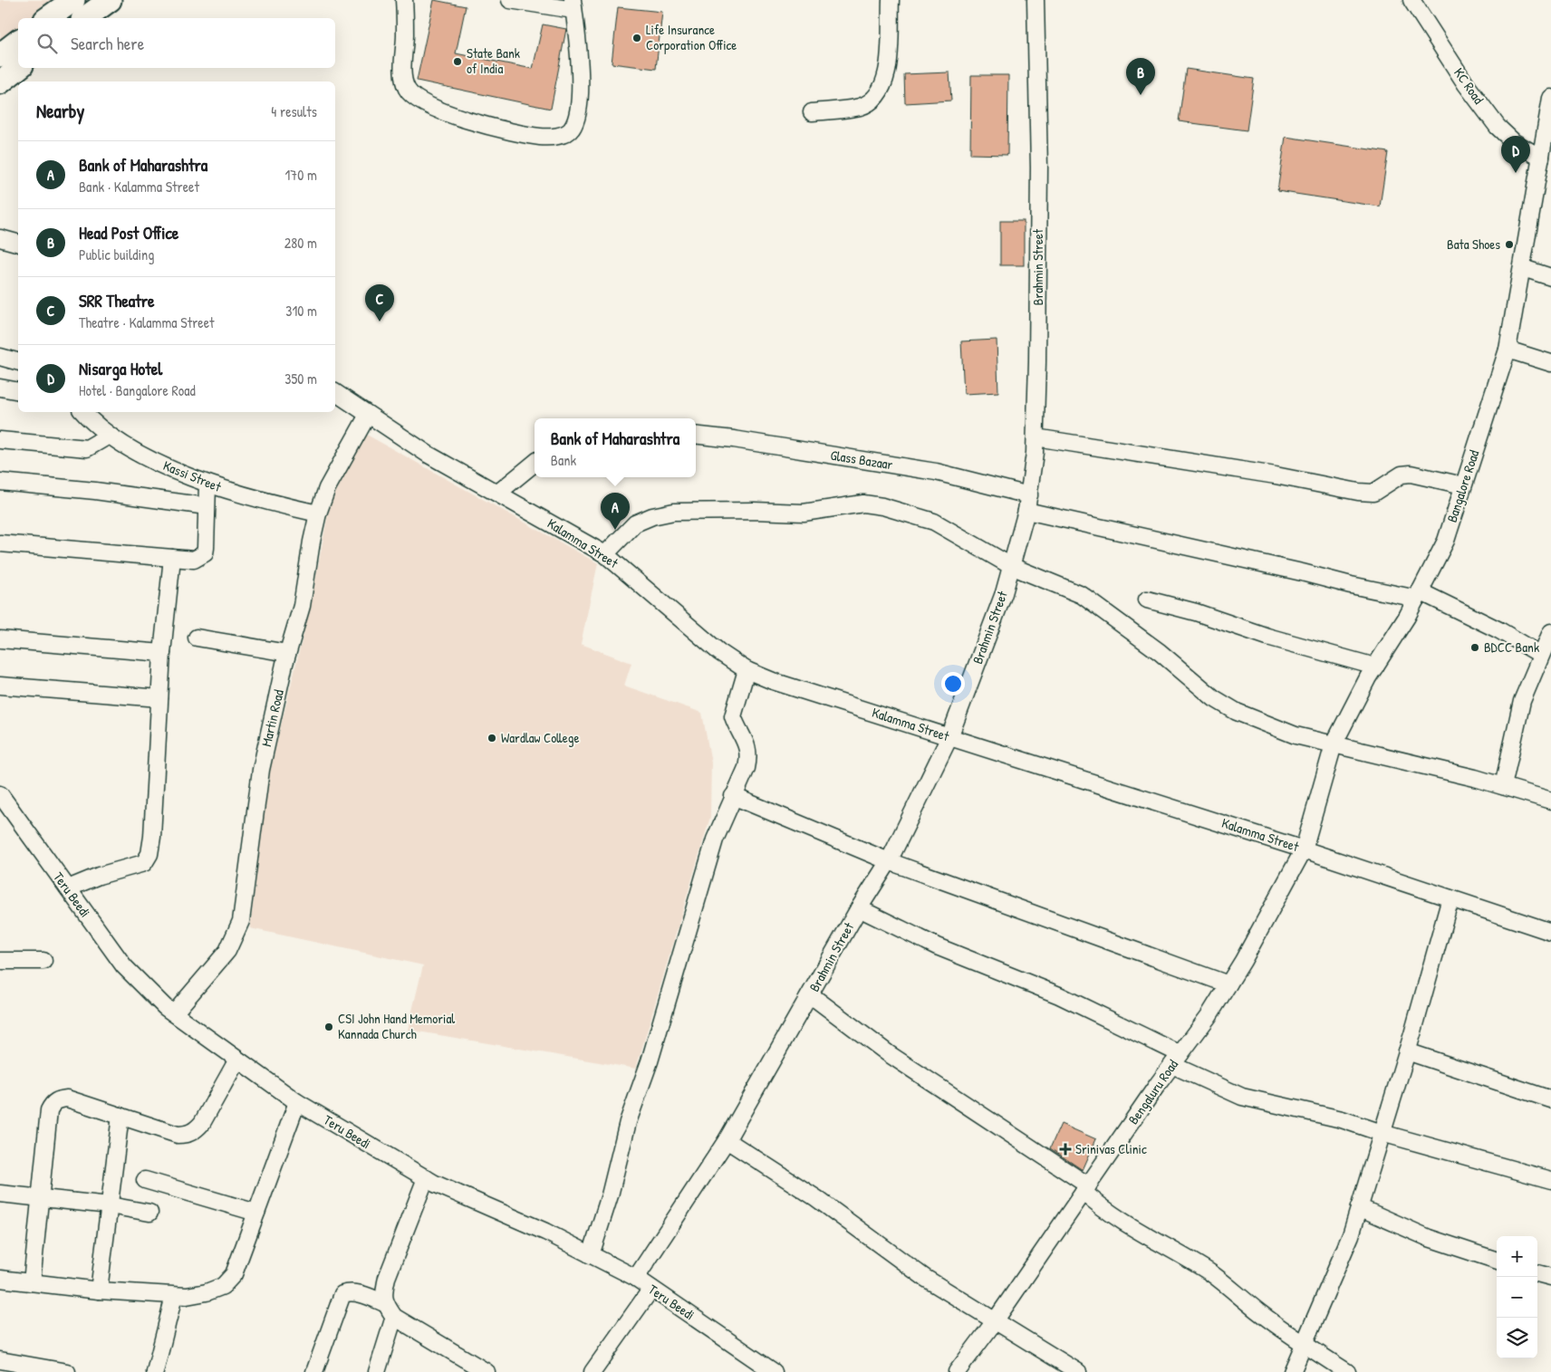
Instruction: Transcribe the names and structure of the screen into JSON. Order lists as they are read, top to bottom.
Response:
{
  "streets": {
    "street": [
      "KC Road",
      "Brahmin Street",
      "Glass Bazaar",
      "Kassi Street",
      "Bangalore Road",
      "Kalamma Street",
      "Martin Road",
      "Teru Beedi",
      "Bengaluru Road"
    ]
  },
  "crossings": [
    ["KC Road", "Bangalore Road"],
    ["Brahmin Street", "Glass Bazaar"],
    ["Brahmin Street", "Kalamma Street"],
    ["Brahmin Street", "Teru Beedi"],
    ["Glass Bazaar", "Bangalore Road"],
    ["Kassi Street", "Martin Road"],
    ["Bangalore Road", "Kalamma Street"],
    ["Bangalore Road", "Bengaluru Road"],
    ["Kalamma Street", "Martin Road"],
    ["Kalamma Street", "Bengaluru Road"],
    ["Martin Road", "Teru Beedi"]
  ],
  "places": {
    "other": [
      "Life Insurance Corporation Office",
      "State Bank of India",
      "Bata Shoes",
      "BDCC Bank",
      "Wardlaw College",
      "CSI John Hand Memorial Kannada Church"
    ],
    "health": ["Srinivas Clinic"]
  },
  "page": {
    "search": "Search here",
    "pins": [
      "B",
      "D",
      "C",
      "A"
    ],
    "heading": ["Nearby", "4 results"],
    "list": [
      {
        "mark": "A",
        "name": "Bank of Maharashtra",
        "note": "Bank · Kalamma Street",
        "value": "170 m"
      },
      {
        "mark": "B",
        "name": "Head Post Office",
        "note": "Public building",
        "value": "280 m"
      },
      {
        "mark": "C",
        "name": "SRR Theatre",
        "note": "Theatre · Kalamma Street",
        "value": "310 m"
      },
      {
        "mark": "D",
        "name": "Nisarga Hotel",
        "note": "Hotel · Bangalore Road",
        "value": "350 m"
      }
    ],
    "popup": ["Bank of Maharashtra", "Bank"],
    "map_buttons": ["+", "−"]
  }
}
